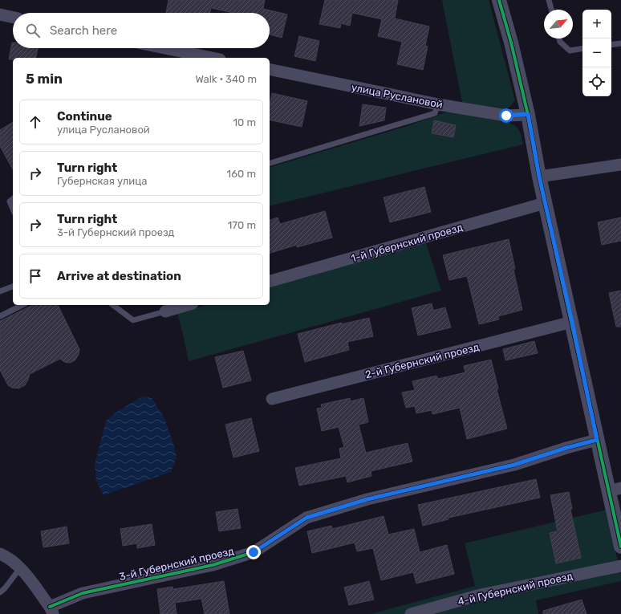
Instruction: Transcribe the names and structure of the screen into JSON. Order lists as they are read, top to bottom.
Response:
{
  "streets": {
    "street": [
      "улица Руслановой",
      "1-й Губернский проезд",
      "2-й Губернский проезд",
      "3-й Губернский проезд",
      "4-й Губернский проезд"
    ]
  },
  "north": "top right",
  "page": {
    "map_buttons": ["+", "−"],
    "search": "Search here",
    "heading": ["5 min", "Walk · 340 m"],
    "list": [
      ["Continue", "улица Руслановой", "10 m"],
      ["Turn right", "Губернская улица", "160 m"],
      ["Turn right", "3-й Губернский проезд", "170 m"],
      "Arrive at destination"
    ]
  }
}
